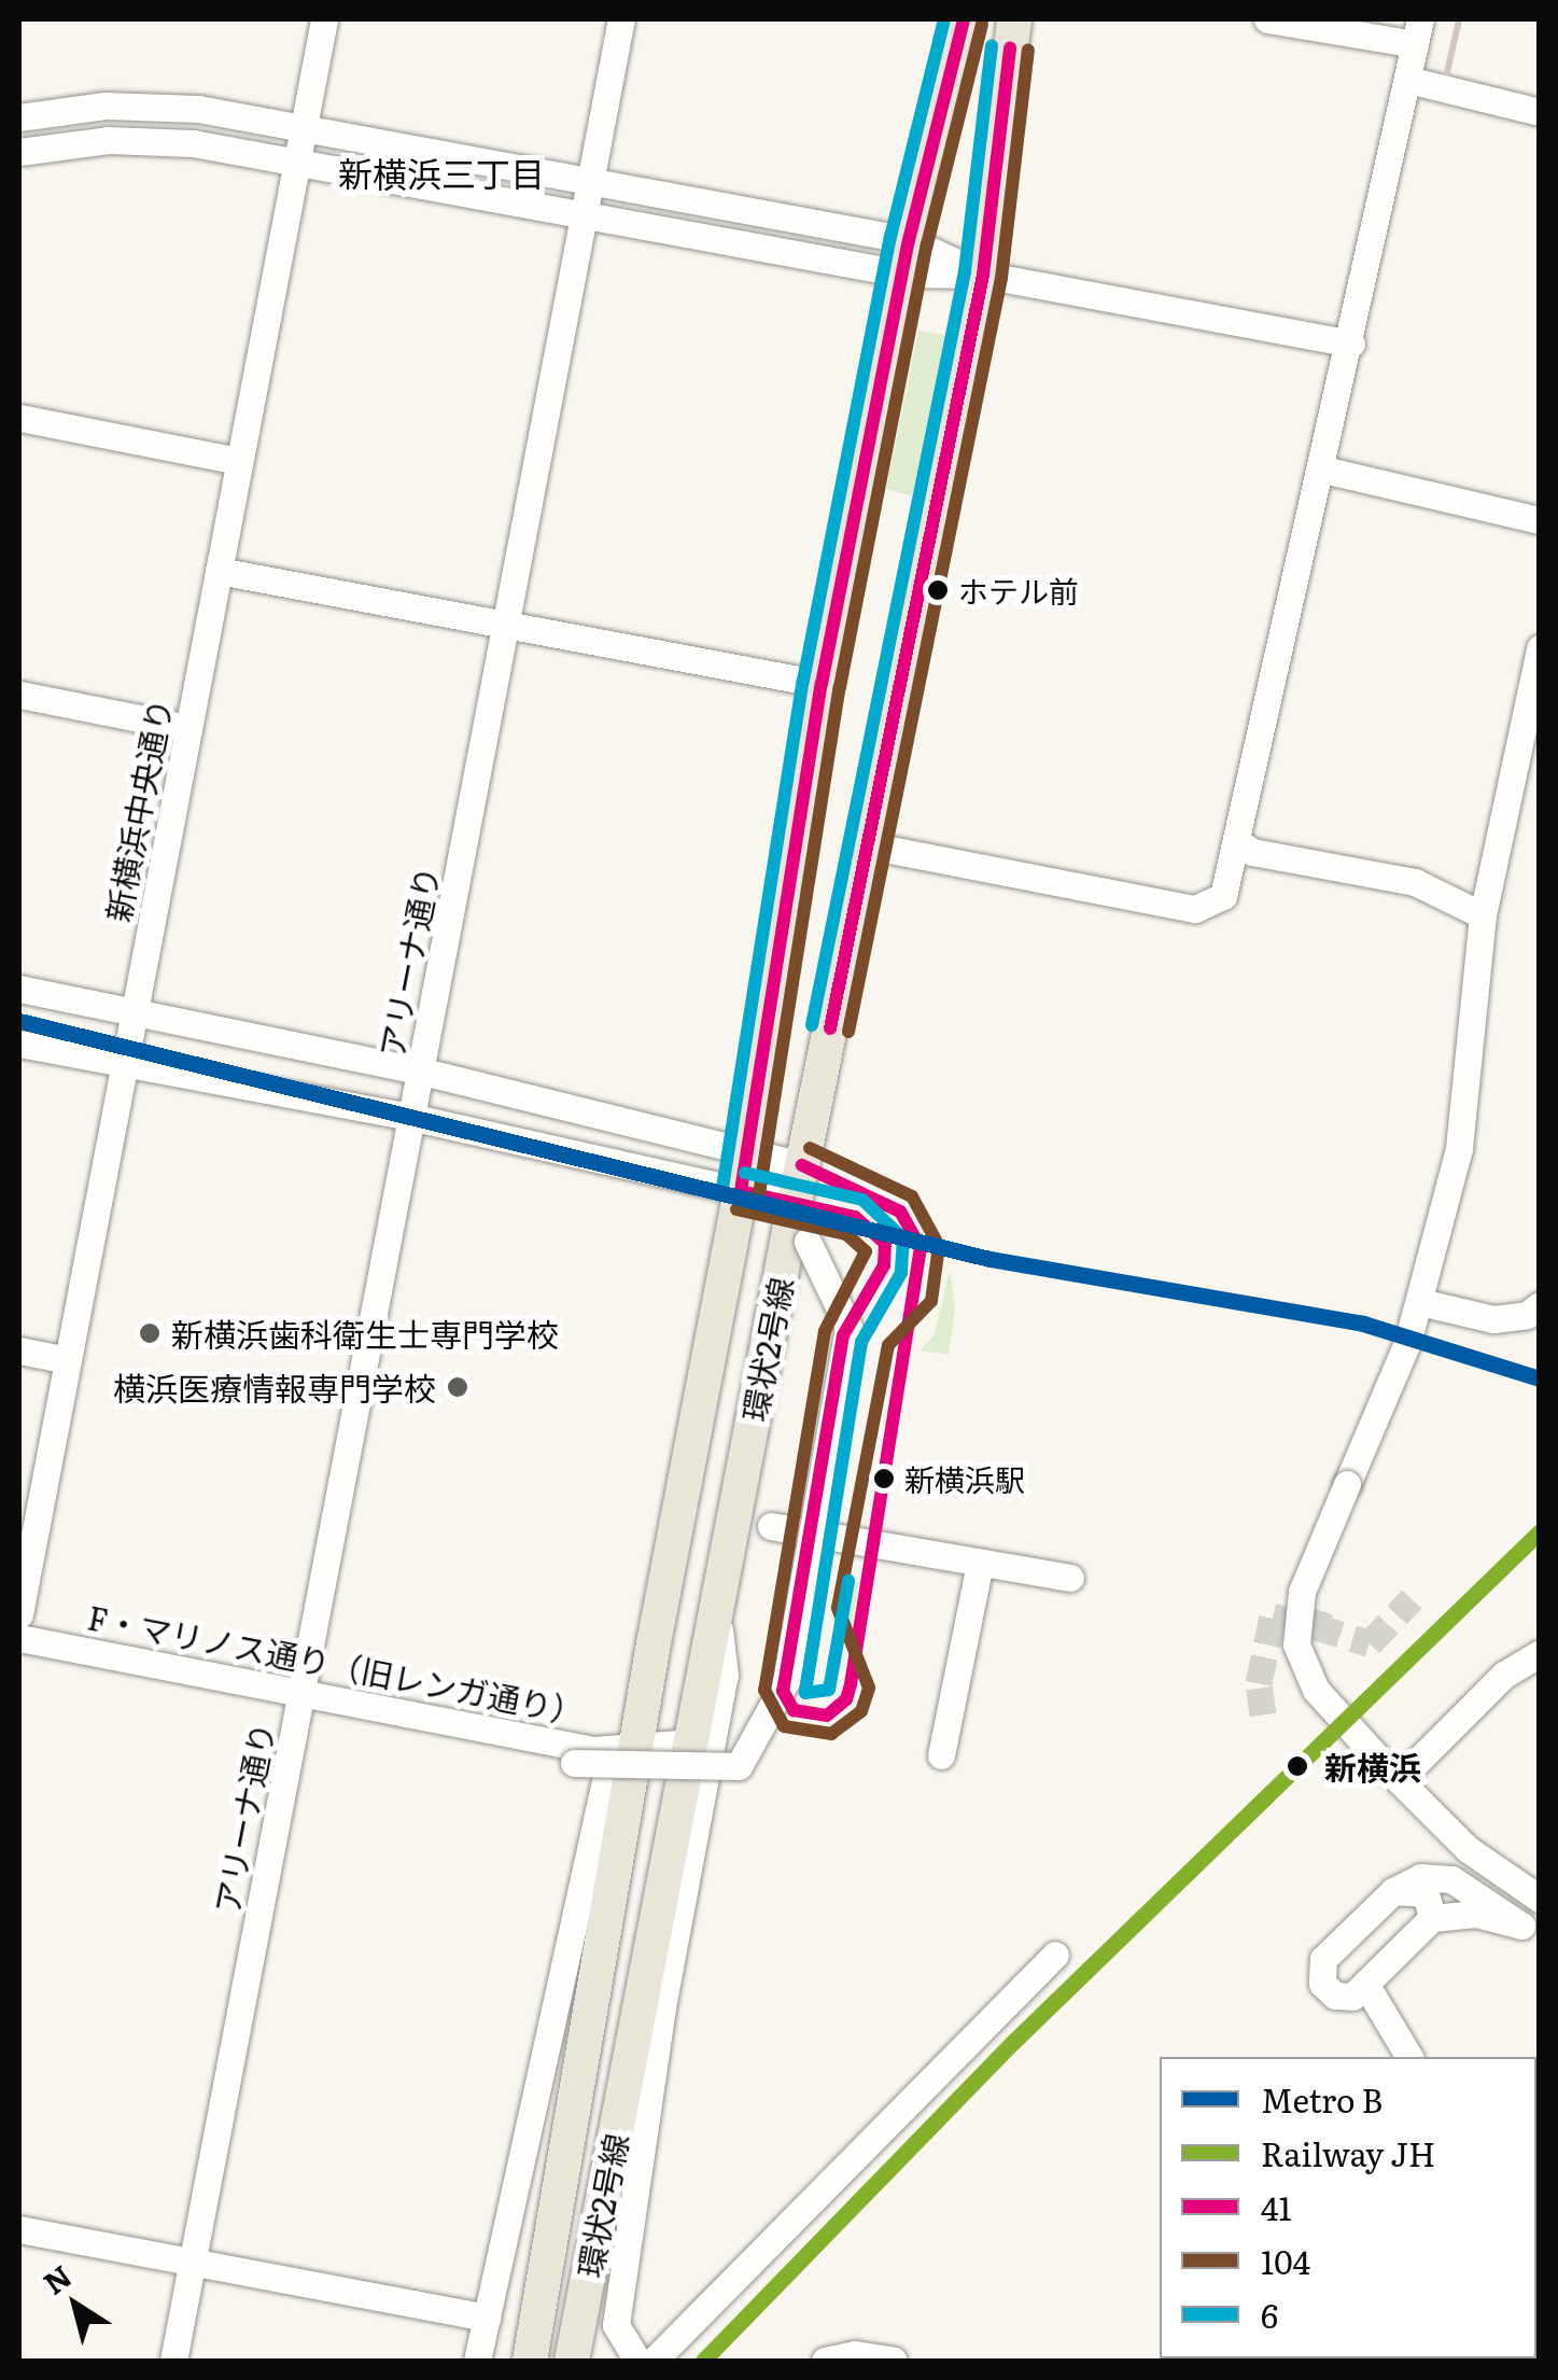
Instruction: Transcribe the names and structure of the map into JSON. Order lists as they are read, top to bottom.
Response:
{
  "streets": {
    "main road": ["環状2号線"],
    "street": ["新横浜中央通り", "アリーナ通り", "F・マリノス通り（旧レンガ通り）"]
  },
  "crossings": [
    ["アリーナ通り", "F・マリノス通り（旧レンガ通り）"],
    ["環状2号線", "F・マリノス通り（旧レンガ通り）"]
  ],
  "districts": ["新横浜三丁目"],
  "places": [
    "ホテル前",
    "新横浜歯科衛生士専門学校",
    "横浜医療情報専門学校",
    "新横浜駅",
    "新横浜"
  ],
  "lines": [
    "transit line 41",
    "transit line 6",
    "transit line 104",
    "metro line B",
    "rail line JH"
  ],
  "legend": [
    "Metro B",
    "Railway JH",
    "41",
    "104",
    "6"
  ],
  "north": "top left"
}
